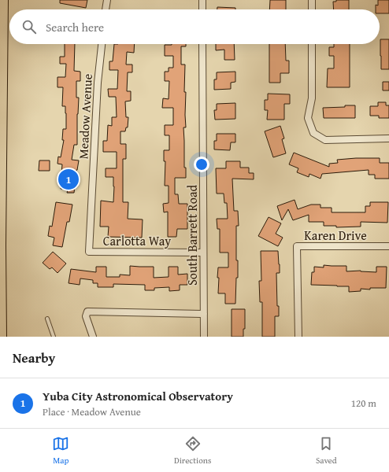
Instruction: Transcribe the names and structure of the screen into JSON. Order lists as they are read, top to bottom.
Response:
{
  "streets": {
    "street": [
      "Meadow Avenue",
      "South Barrett Road",
      "Karen Drive",
      "Carlotta Way"
    ]
  },
  "crossings": [
    ["Meadow Avenue", "Carlotta Way"],
    ["South Barrett Road", "Carlotta Way"]
  ],
  "page": {
    "search": "Search here",
    "pins": "1",
    "heading": "Nearby",
    "list": [
      {
        "mark": "1",
        "name": "Yuba City Astronomical Observatory",
        "note": "Place · Meadow Avenue",
        "value": "120 m"
      }
    ],
    "nav": ["Map", "Directions", "Saved"]
  }
}
